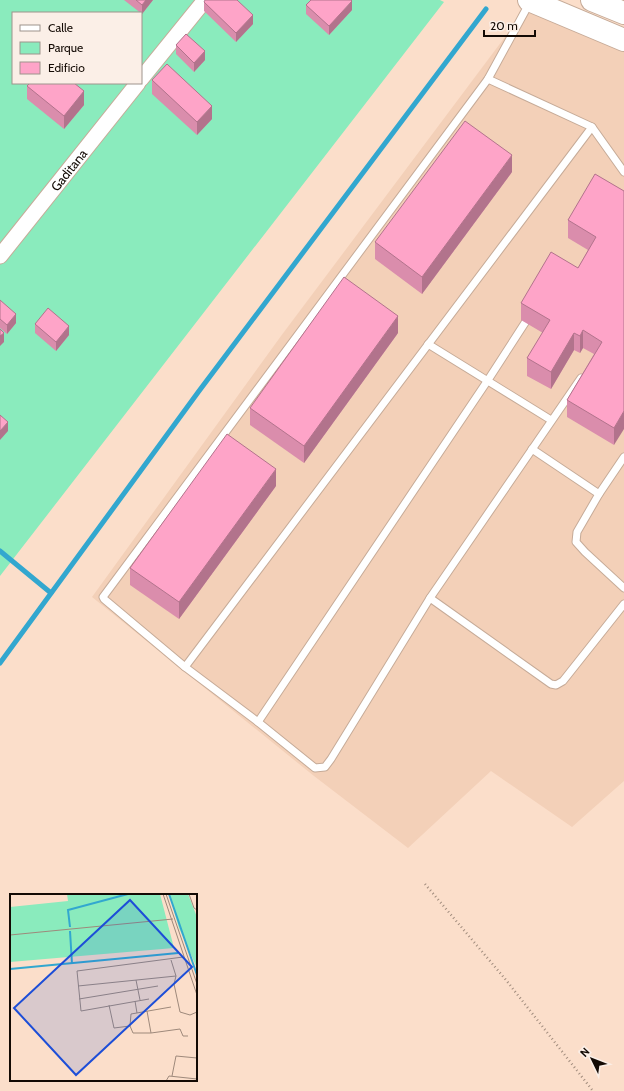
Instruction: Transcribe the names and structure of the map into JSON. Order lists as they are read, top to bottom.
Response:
{
  "streets": {
    "street": ["Gaditana"]
  },
  "legend": ["Calle", "Parque", "Edificio"],
  "scale_bar": "20 m",
  "north": "top left"
}
